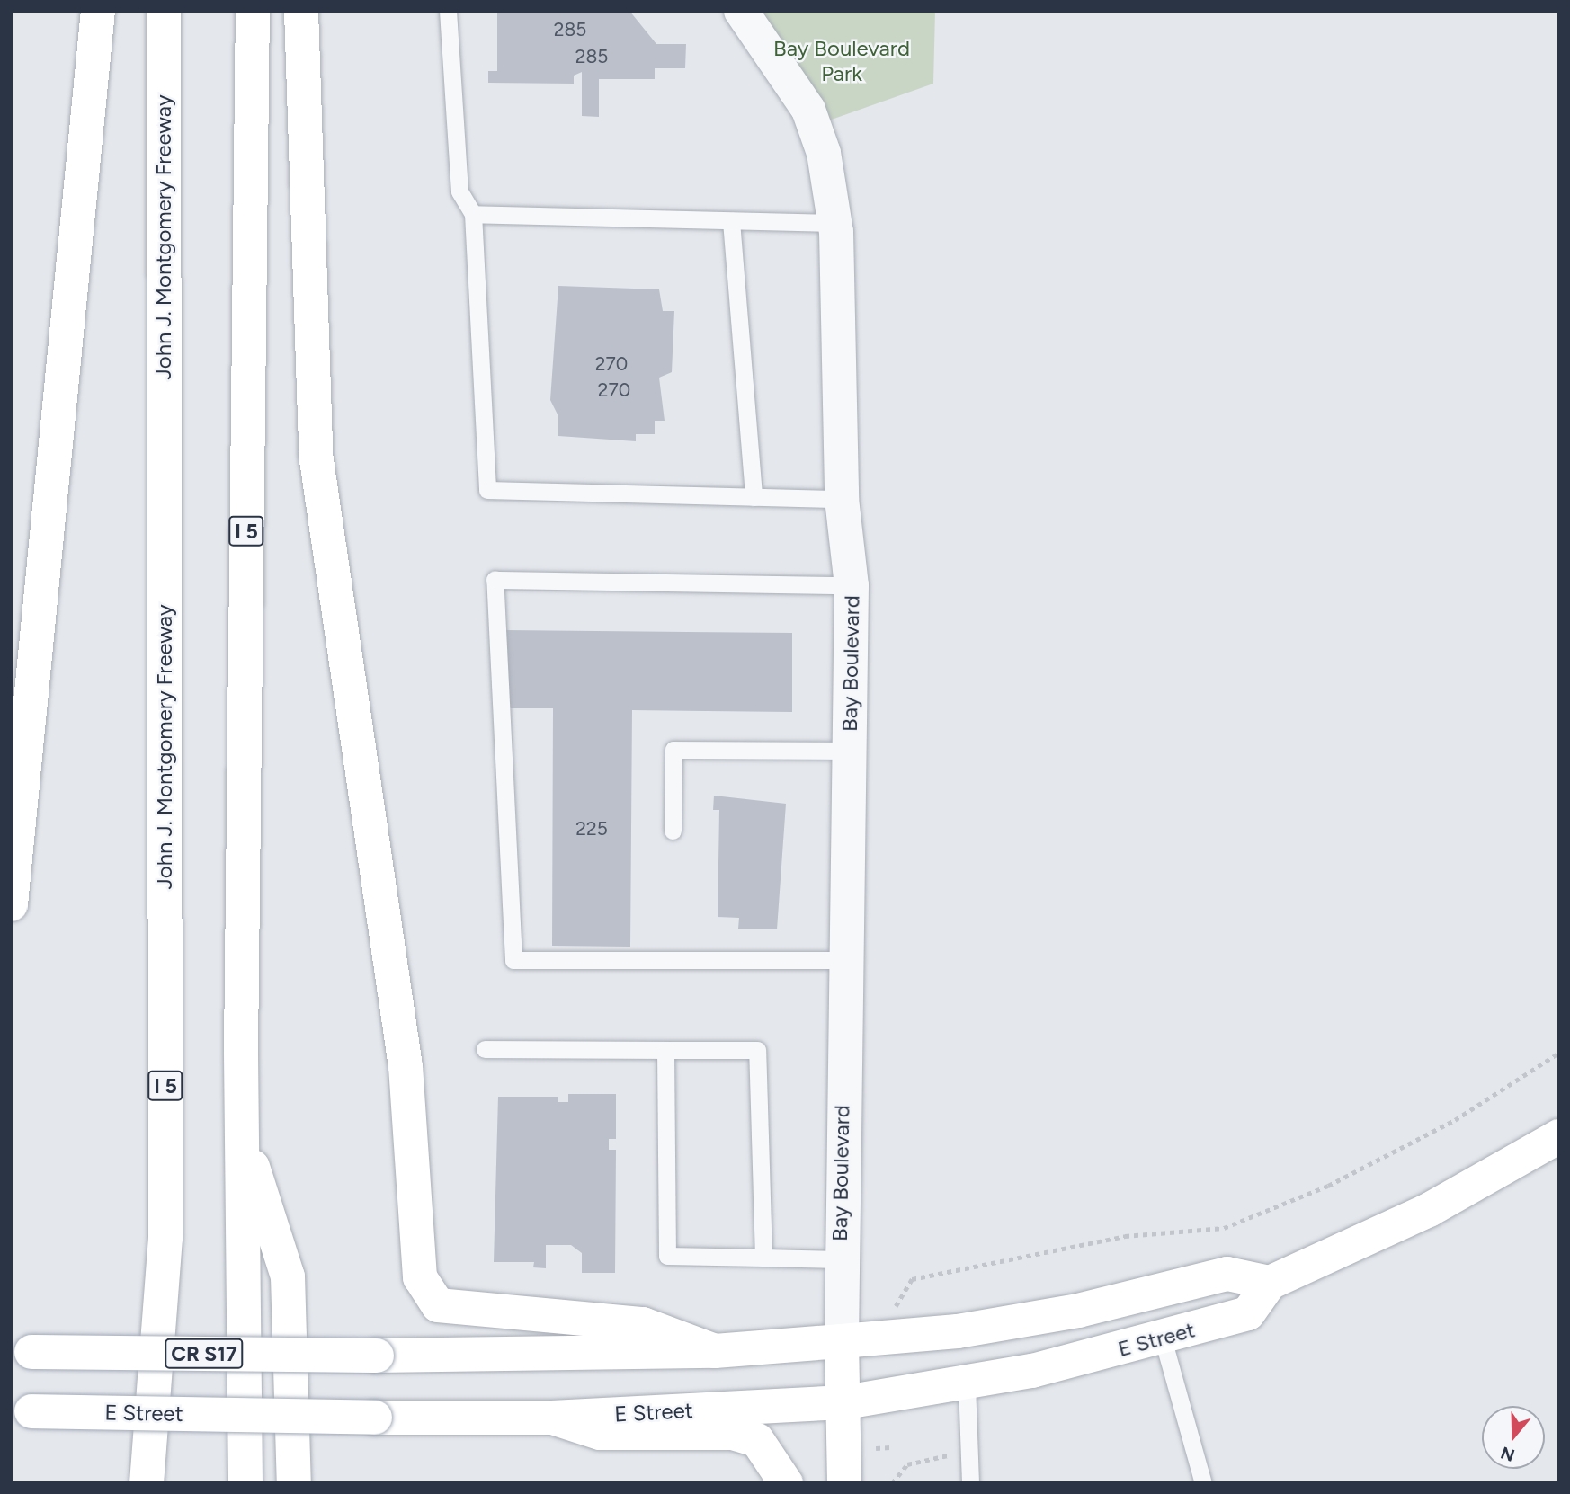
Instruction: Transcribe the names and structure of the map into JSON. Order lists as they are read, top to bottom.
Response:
{
  "streets": {
    "main road": [
      "John J. Montgomery Freeway",
      "I 5",
      "E Street",
      "CR S17"
    ],
    "street": ["Bay Boulevard"]
  },
  "crossings": [
    ["Bay Boulevard", "E Street"]
  ],
  "parks": ["Bay Boulevard Park"],
  "house_numbers": [
    "285",
    "285",
    "270",
    "270",
    "225"
  ],
  "north": "bottom"
}
